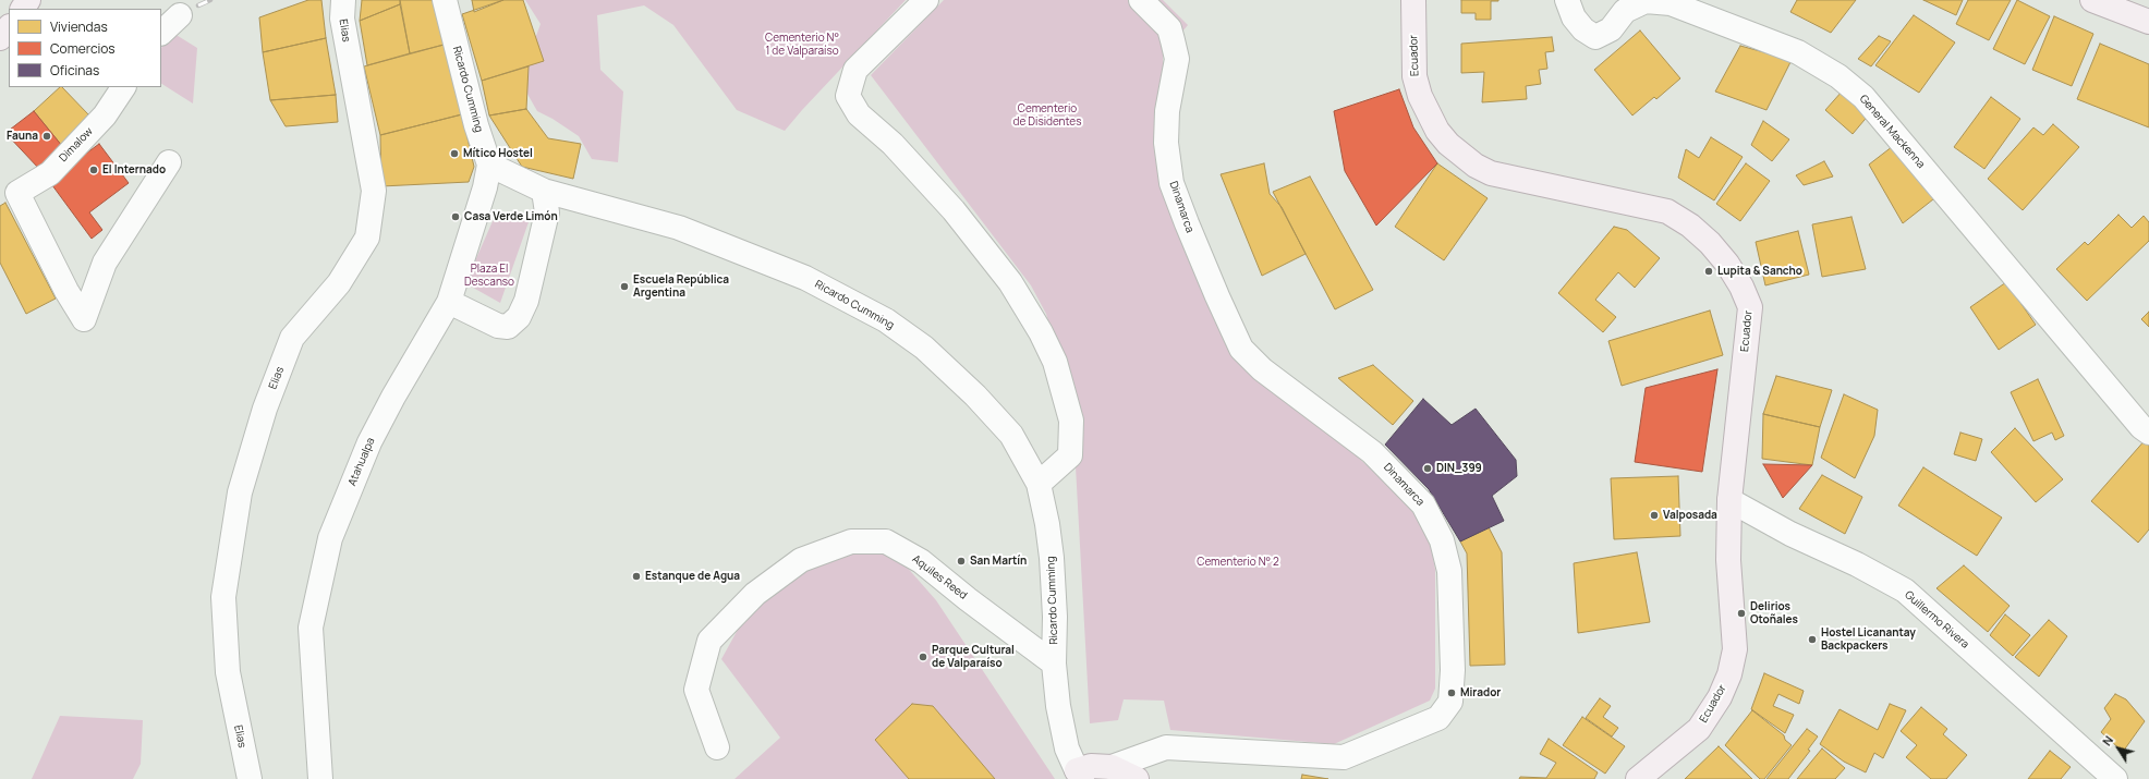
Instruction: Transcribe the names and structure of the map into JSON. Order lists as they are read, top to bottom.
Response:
{
  "streets": {
    "main road": ["Ecuador"],
    "street": [
      "Elias",
      "Ricardo Cumming",
      "General Mackenna",
      "Dimalow",
      "Dinamarca",
      "Atahualpa",
      "Aquiles Reed",
      "Guillermo Rivera"
    ]
  },
  "crossings": [
    ["Ecuador", "Guillermo Rivera"],
    ["Ricardo Cumming", "Atahualpa"],
    ["Ricardo Cumming", "Aquiles Reed"]
  ],
  "parks": [
    "Cementerio N° 1 de Valparaíso",
    "Cementerio de Disidentes",
    "Plaza El Descanso",
    "Cementerio N° 2"
  ],
  "places": [
    "Fauna",
    "Mítico Hostel",
    "El Internado",
    "Casa Verde Limón",
    "Lupita & Sancho",
    "Escuela República Argentina",
    "DIN_399",
    "Valposada",
    "San Martín",
    "Estanque de Agua",
    "Delirios Otoñales",
    "Hostel Licanantay Backpackers",
    "Parque Cultural de Valparaíso",
    "Mirador"
  ],
  "legend": ["Viviendas", "Comercios", "Oficinas"],
  "north": "top left"
}
